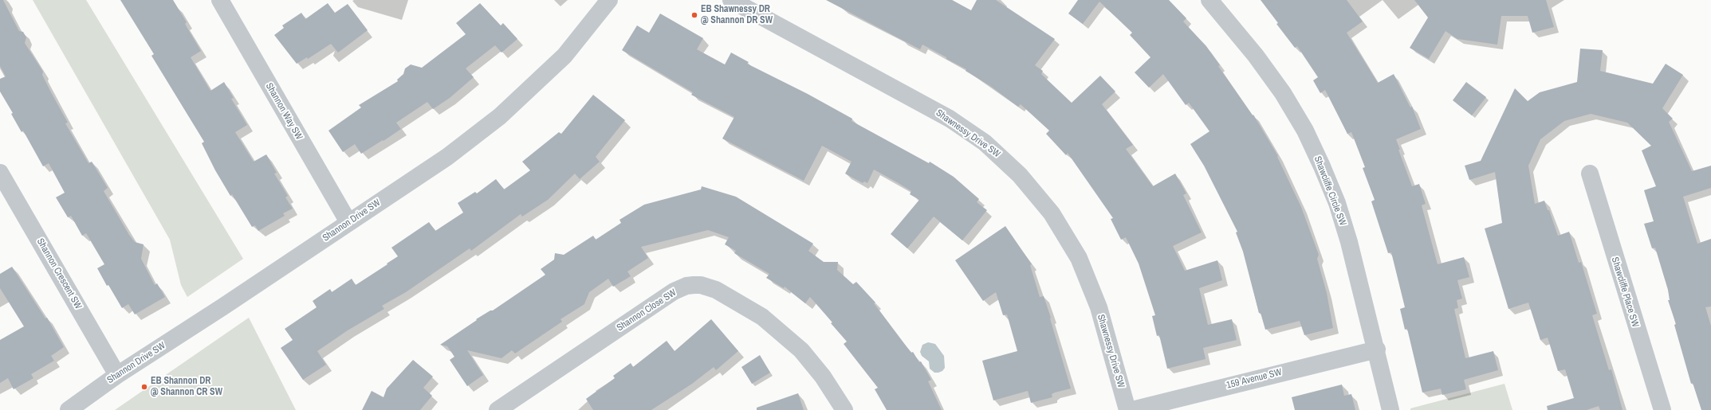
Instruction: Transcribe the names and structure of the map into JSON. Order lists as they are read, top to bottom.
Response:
{
  "streets": {
    "street": [
      "Shannon Way SW",
      "Shawnessy Drive SW",
      "Shawcliffe Circle SW",
      "Shannon Drive SW",
      "Shannon Crescent SW",
      "Shawcliffe Place SW",
      "Shannon Close SW",
      "159 Avenue SW"
    ]
  },
  "crossings": [
    ["Shannon Way SW", "Shannon Drive SW"],
    ["Shawcliffe Circle SW", "159 Avenue SW"],
    ["Shannon Drive SW", "Shannon Crescent SW"]
  ],
  "places": ["EB Shawnessy DR @ Shannon DR SW", "EB Shannon DR @ Shannon CR SW"]
}
